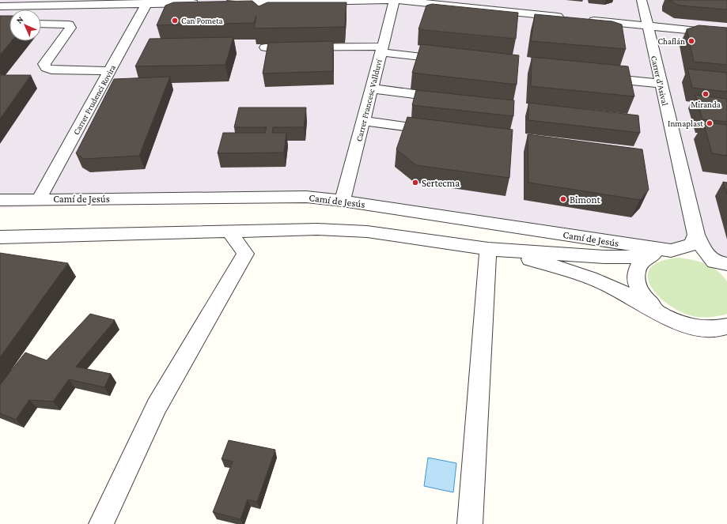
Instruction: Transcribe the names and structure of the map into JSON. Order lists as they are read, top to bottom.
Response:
{
  "streets": {
    "street": [
      "Carrer d'Asival",
      "Carrer Prudenci Rovira",
      "Carrer Francesc Vallduví",
      "Camí de Jesús"
    ]
  },
  "crossings": [
    ["Carrer Prudenci Rovira", "Camí de Jesús"],
    ["Carrer Francesc Vallduví", "Camí de Jesús"]
  ],
  "places": [
    "Can Pometa",
    "Chaflán",
    "Miranda",
    "Inmaplast",
    "Sertecma",
    "Bimont"
  ],
  "north": "top left"
}
